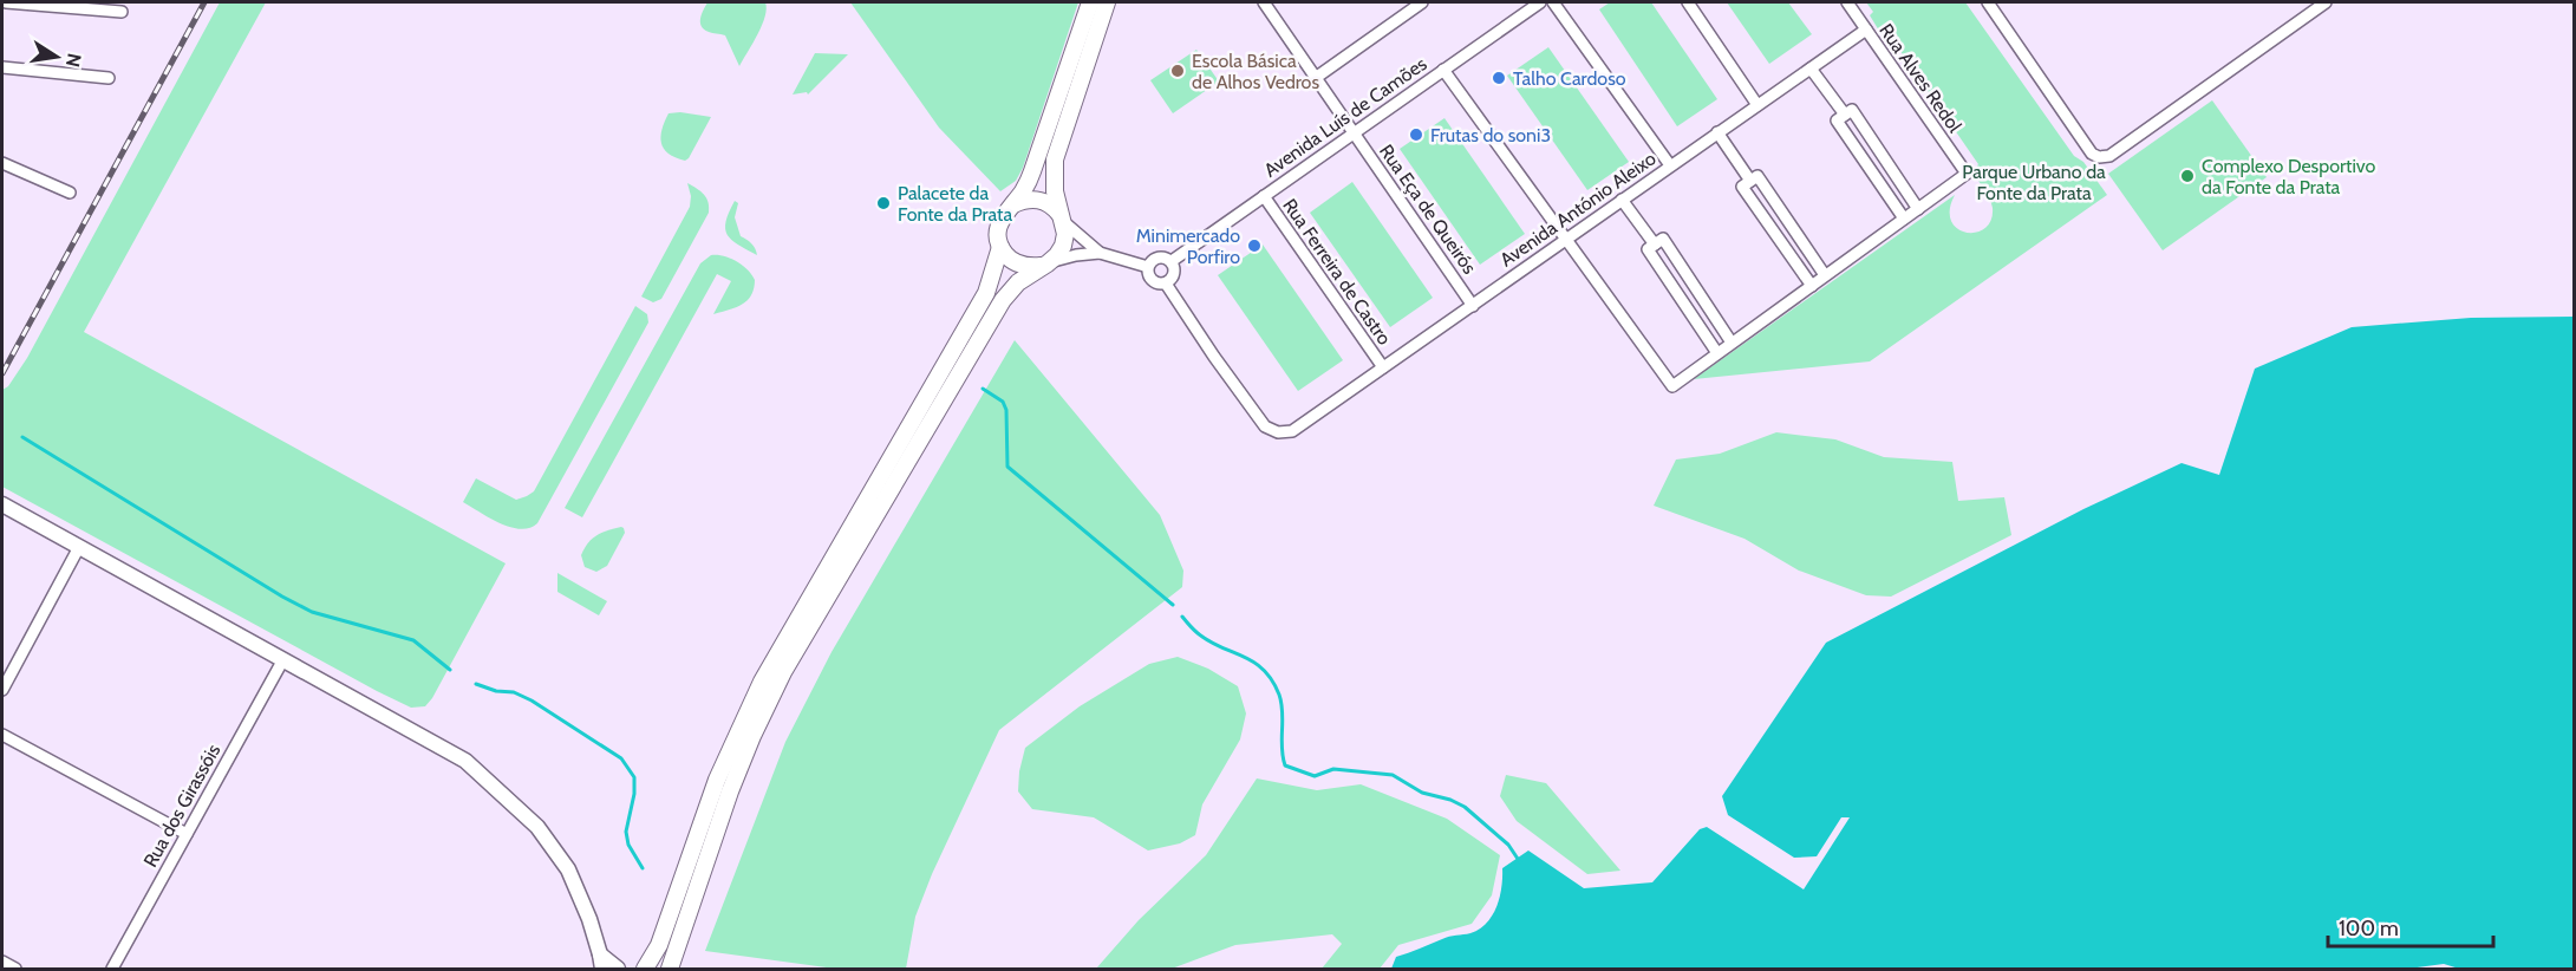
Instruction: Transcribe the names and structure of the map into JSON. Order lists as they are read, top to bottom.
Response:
{
  "streets": {
    "street": [
      "Rua Alves Redol",
      "Avenida Luís de Camões",
      "Rua Eça de Queirós",
      "Avenida António Aleixo",
      "Rua Ferreira de Castro",
      "Rua dos Girassóis"
    ]
  },
  "crossings": [
    ["Rua Alves Redol", "Avenida António Aleixo"],
    ["Avenida Luís de Camões", "Rua Eça de Queirós"],
    ["Avenida Luís de Camões", "Avenida António Aleixo"],
    ["Avenida Luís de Camões", "Rua Ferreira de Castro"],
    ["Rua Eça de Queirós", "Avenida António Aleixo"],
    ["Avenida António Aleixo", "Rua Ferreira de Castro"]
  ],
  "parks": ["Parque Urbano da Fonte da Prata"],
  "places": [
    "Escola Básica de Alhos Vedros",
    "Talho Cardoso",
    "Frutas do soni3",
    "Complexo Desportivo da Fonte da Prata",
    "Palacete da Fonte da Prata",
    "Minimercado Porfiro"
  ],
  "scale_bar": "100 m",
  "north": "right"
}
